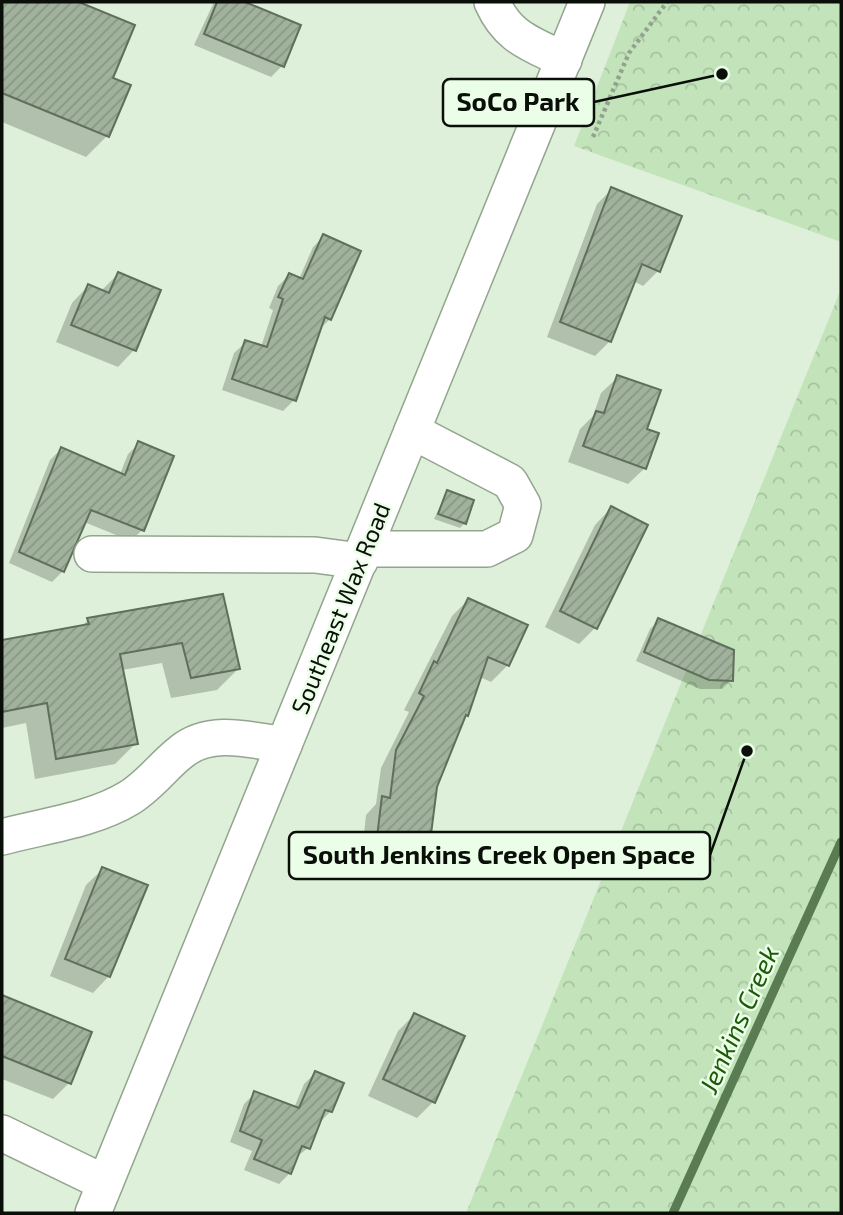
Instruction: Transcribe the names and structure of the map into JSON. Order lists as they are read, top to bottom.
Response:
{
  "streets": {
    "street": ["Southeast Wax Road"]
  },
  "water": ["Jenkins Creek"],
  "places": ["SoCo Park", "South Jenkins Creek Open Space"]
}
